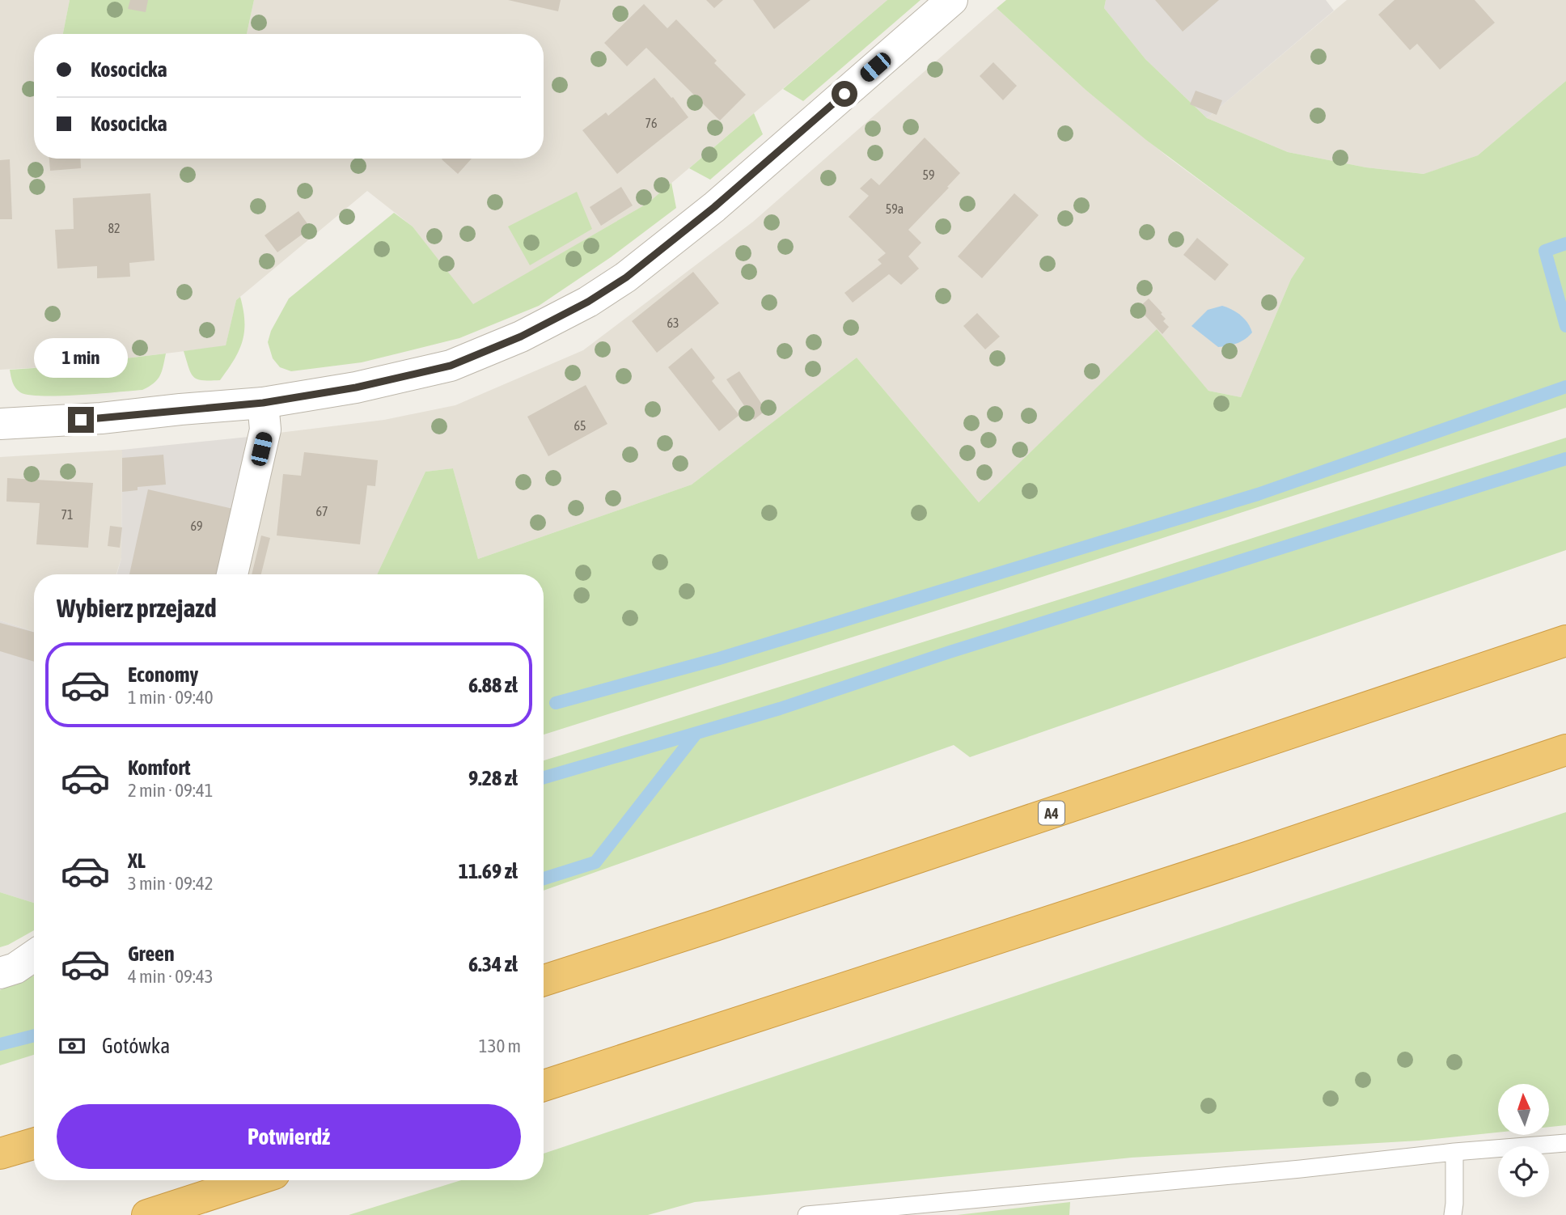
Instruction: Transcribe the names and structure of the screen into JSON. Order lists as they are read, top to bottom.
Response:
{
  "streets": {
    "highway": ["A4"]
  },
  "house_numbers": [
    "76",
    "59",
    "59a",
    "82",
    "63",
    "65",
    "67",
    "71",
    "69"
  ],
  "north": "top",
  "page": {
    "banner": ["Kosocicka", "Kosocicka"],
    "bubble": "1 min",
    "heading": "Wybierz przejazd",
    "list": [
      {
        "name": "Economy",
        "note": "1 min · 09:40",
        "value": "6.88 zł"
      },
      {
        "name": "Komfort",
        "note": "2 min · 09:41",
        "value": "9.28 zł"
      },
      {
        "name": "XL",
        "note": "3 min · 09:42",
        "value": "11.69 zł"
      },
      {
        "name": "Green",
        "note": "4 min · 09:43",
        "value": "6.34 zł"
      }
    ],
    "pay": ["Gotówka", "130 m"],
    "buttons": "Potwierdź"
  }
}
